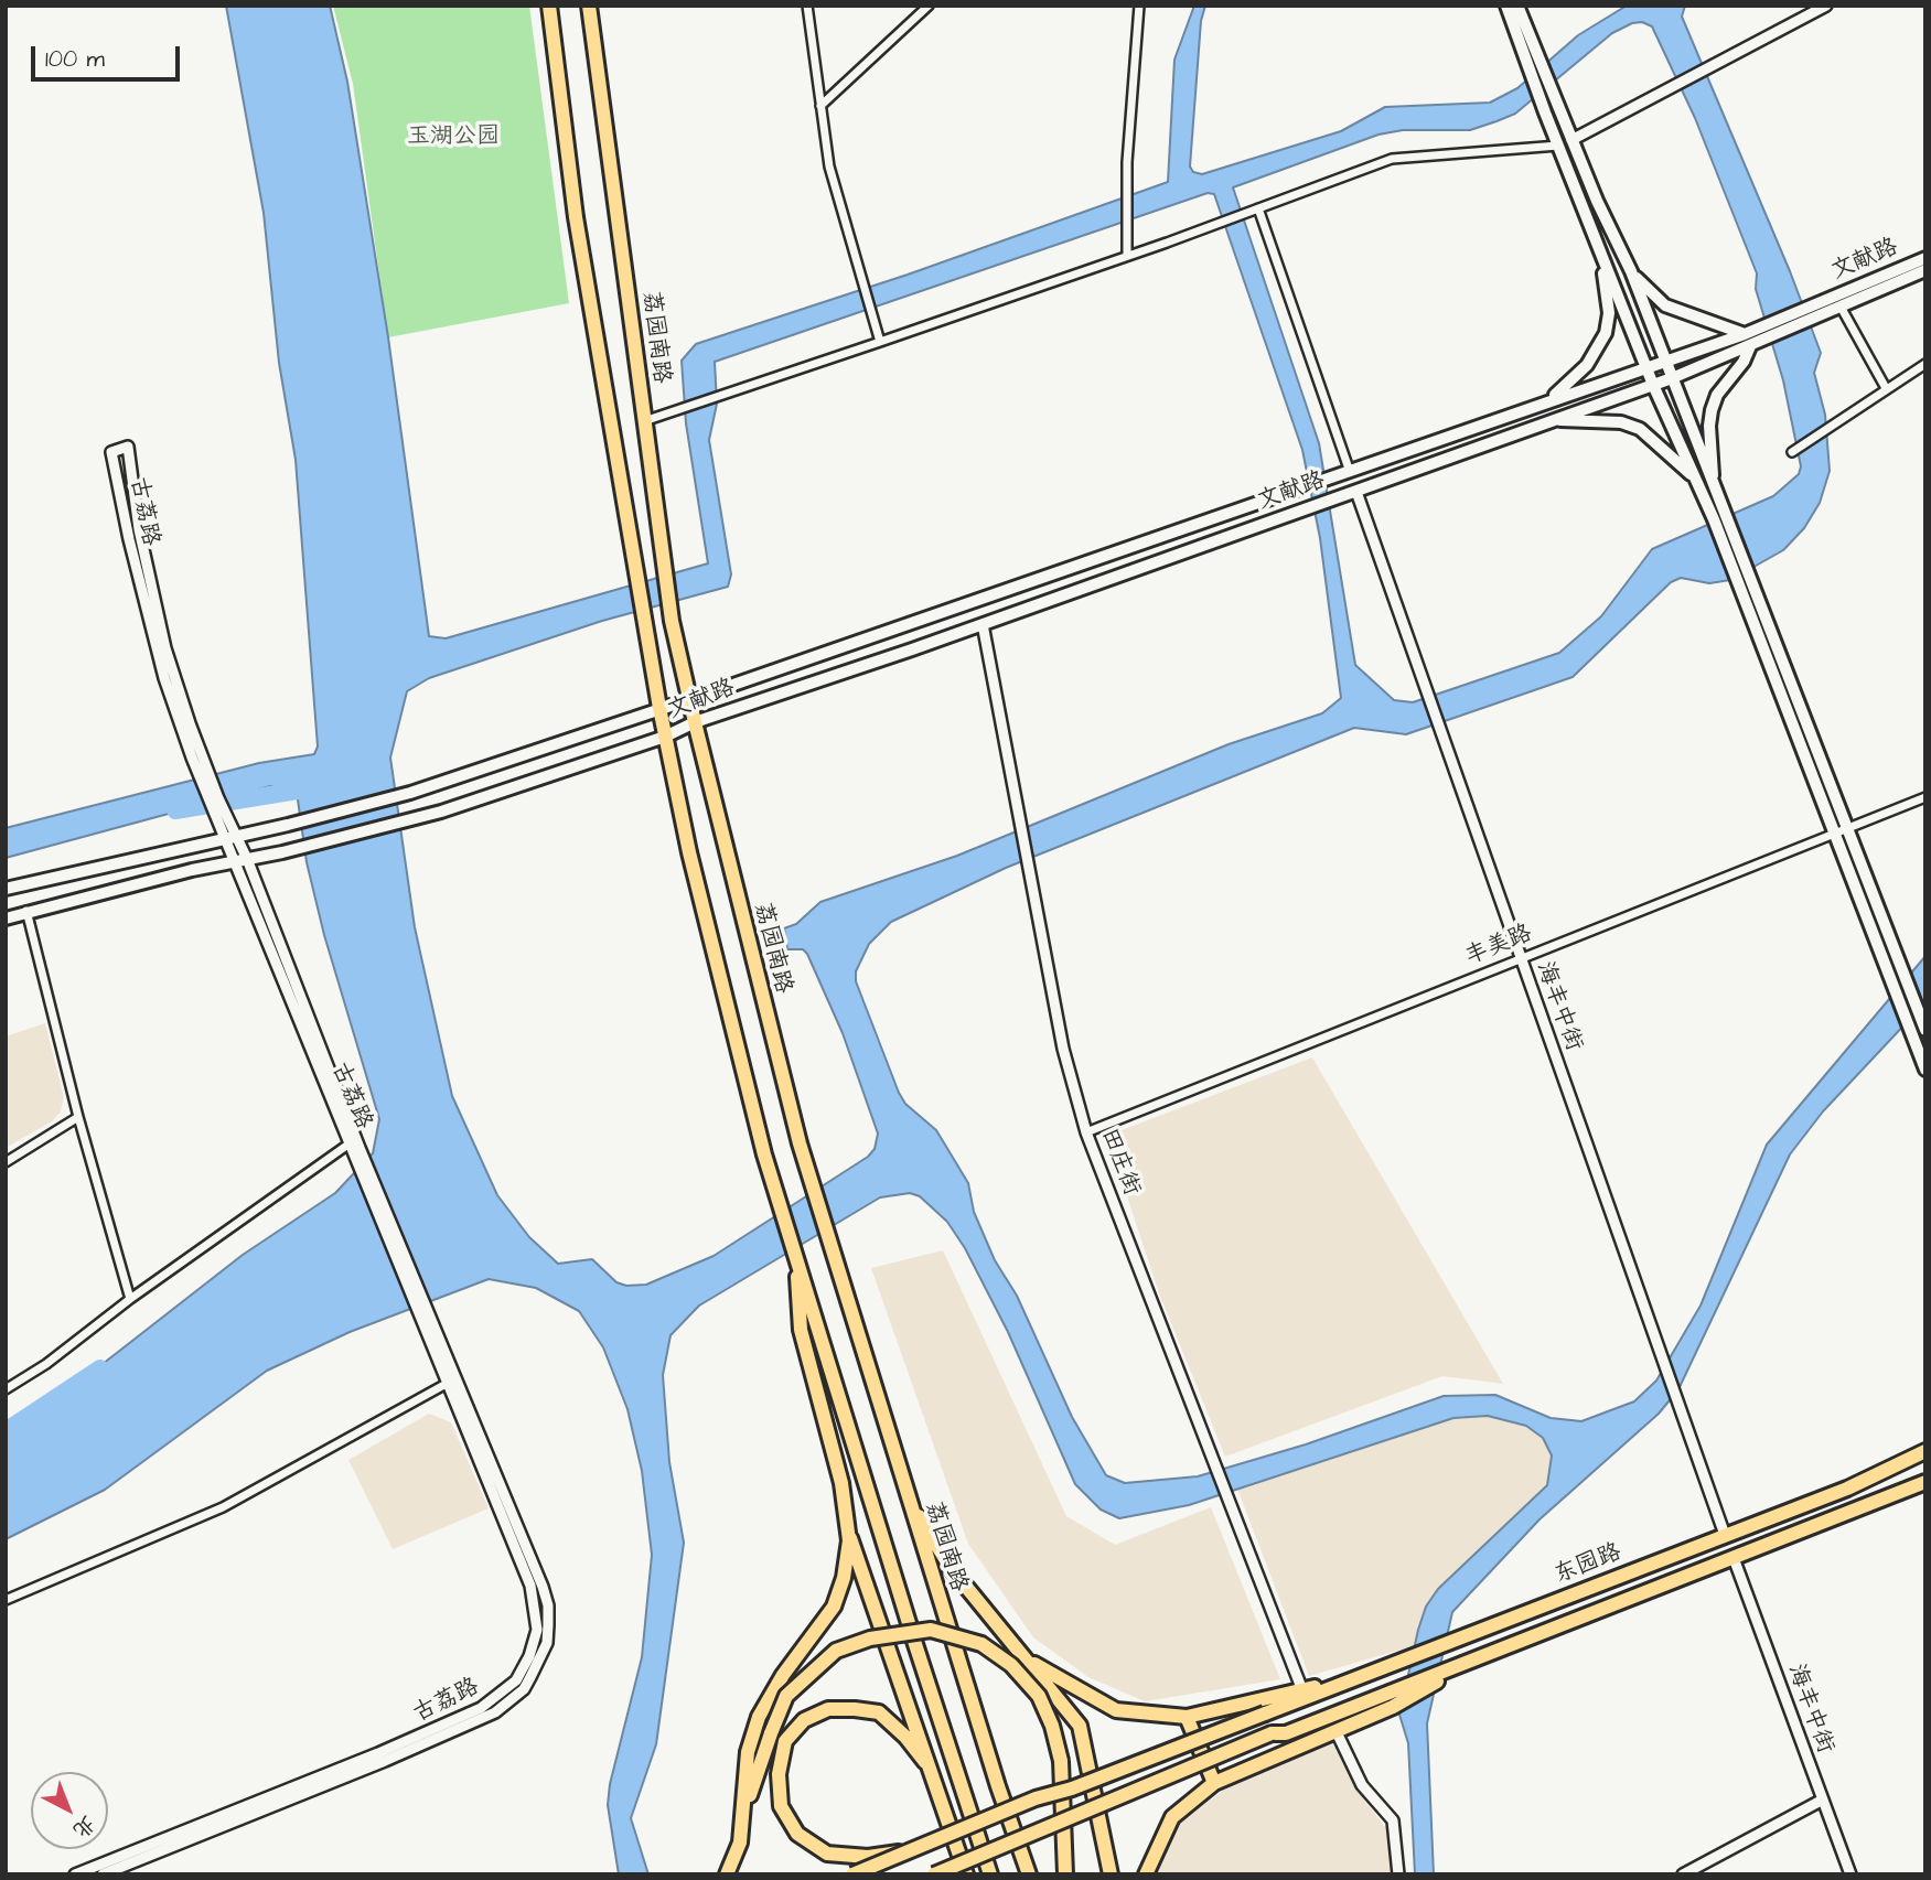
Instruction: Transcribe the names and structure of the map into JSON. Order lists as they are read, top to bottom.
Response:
{
  "streets": {
    "main road": ["文献路", "荔园南路", "东园路"],
    "street": [
      "古荔路",
      "丰美路",
      "海丰中街",
      "田庄街"
    ]
  },
  "crossings": [
    ["文献路", "荔园南路"],
    ["文献路", "古荔路"],
    ["文献路", "海丰中街"],
    ["文献路", "田庄街"],
    ["丰美路", "海丰中街"],
    ["丰美路", "田庄街"],
    ["海丰中街", "东园路"]
  ],
  "parks": ["玉湖公园"],
  "scale_bar": "100 m",
  "north": "bottom right"
}
